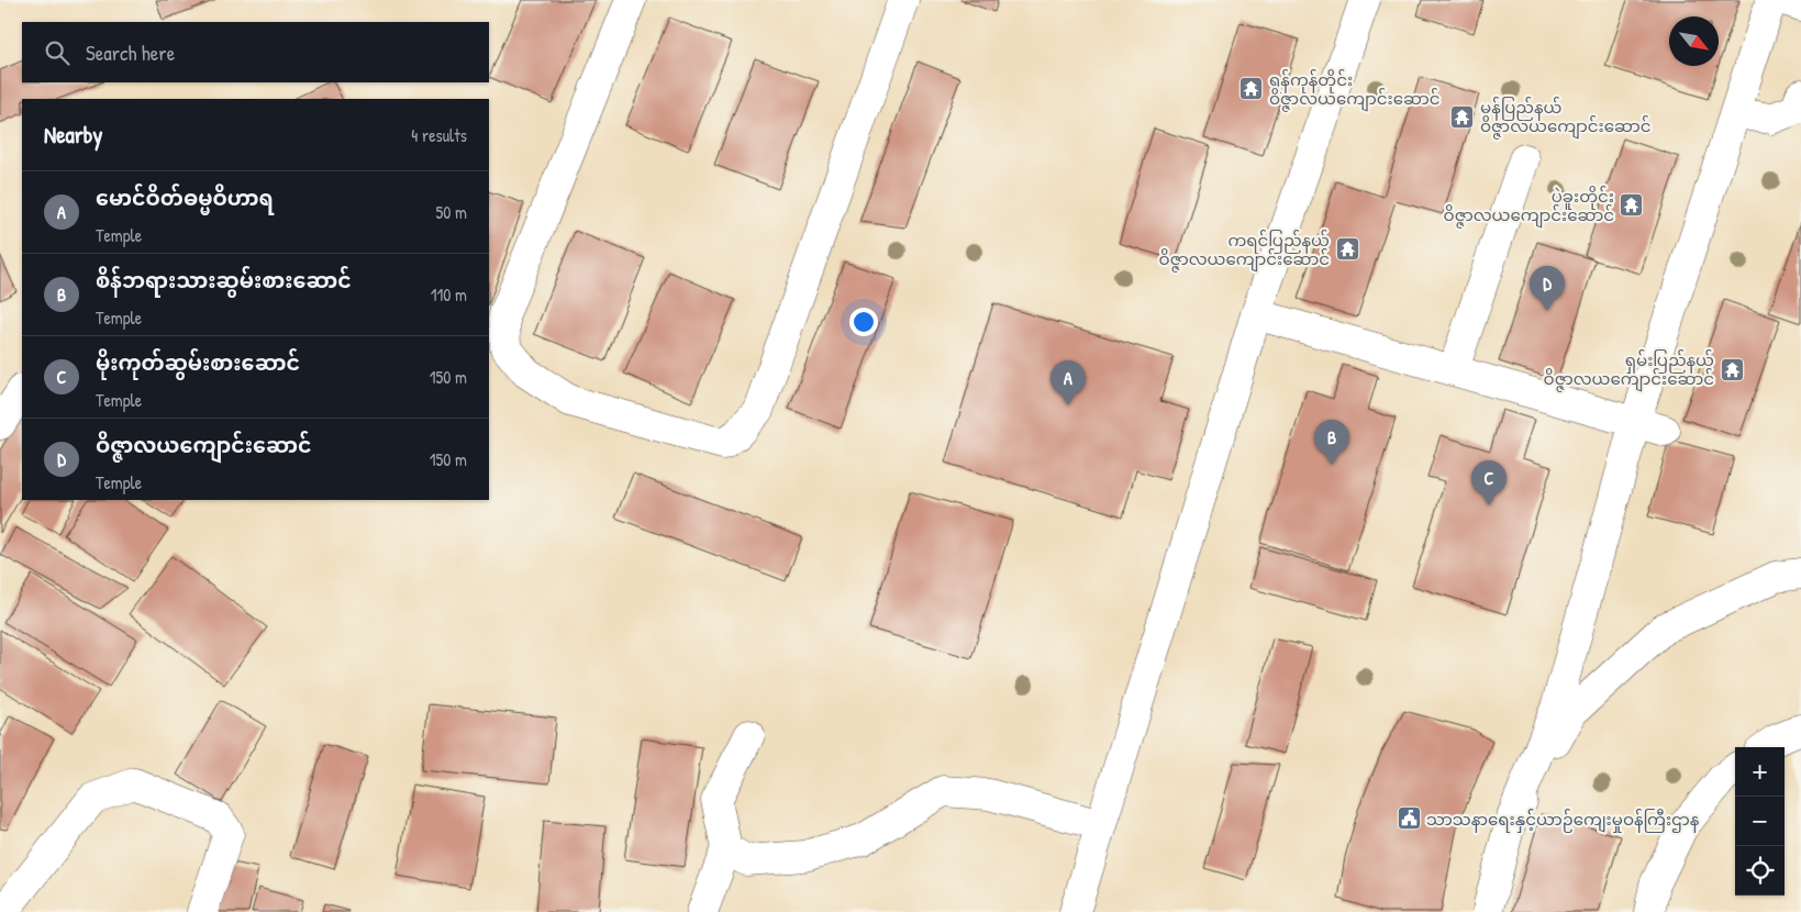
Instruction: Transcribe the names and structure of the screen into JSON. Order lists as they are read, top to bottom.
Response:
{
  "places": {
    "temple": [
      "ရန်ကုန်တိုင်း ဝိဇ္ဇာလယကျောင်းဆောင်",
      "မွန်ပြည်နယ် ဝိဇ္ဇာလယကျောင်းဆောင်",
      "ပဲခူးတိုင်း ဝိဇ္ဇာလယကျောင်းဆောင်",
      "ကရင်ပြည်နယ် ဝိဇ္ဇာလယကျောင်းဆောင်",
      "ရှမ်းပြည်နယ် ဝိဇ္ဇာလယကျောင်းဆောင်"
    ],
    "public building": ["သာသနာရေးနှင့်ယာဉ်ကျေးမှုဝန်ကြီးဌာန"]
  },
  "north": "bottom right",
  "page": {
    "search": "Search here",
    "heading": ["Nearby", "4 results"],
    "list": [
      {
        "mark": "A",
        "name": "မောင်ဝိတ်ဓမ္မဝိဟာရ",
        "note": "Temple",
        "value": "50 m"
      },
      {
        "mark": "B",
        "name": "စိန်ဘရားသားဆွမ်းစားဆောင်",
        "note": "Temple",
        "value": "110 m"
      },
      {
        "mark": "C",
        "name": "မိုးကုတ်ဆွမ်းစားဆောင်",
        "note": "Temple",
        "value": "150 m"
      },
      {
        "mark": "D",
        "name": "ဝိဇ္ဇာလယကျောင်းဆောင်",
        "note": "Temple",
        "value": "150 m"
      }
    ],
    "pins": [
      "D",
      "A",
      "B",
      "C"
    ],
    "map_buttons": ["+", "−"]
  }
}
